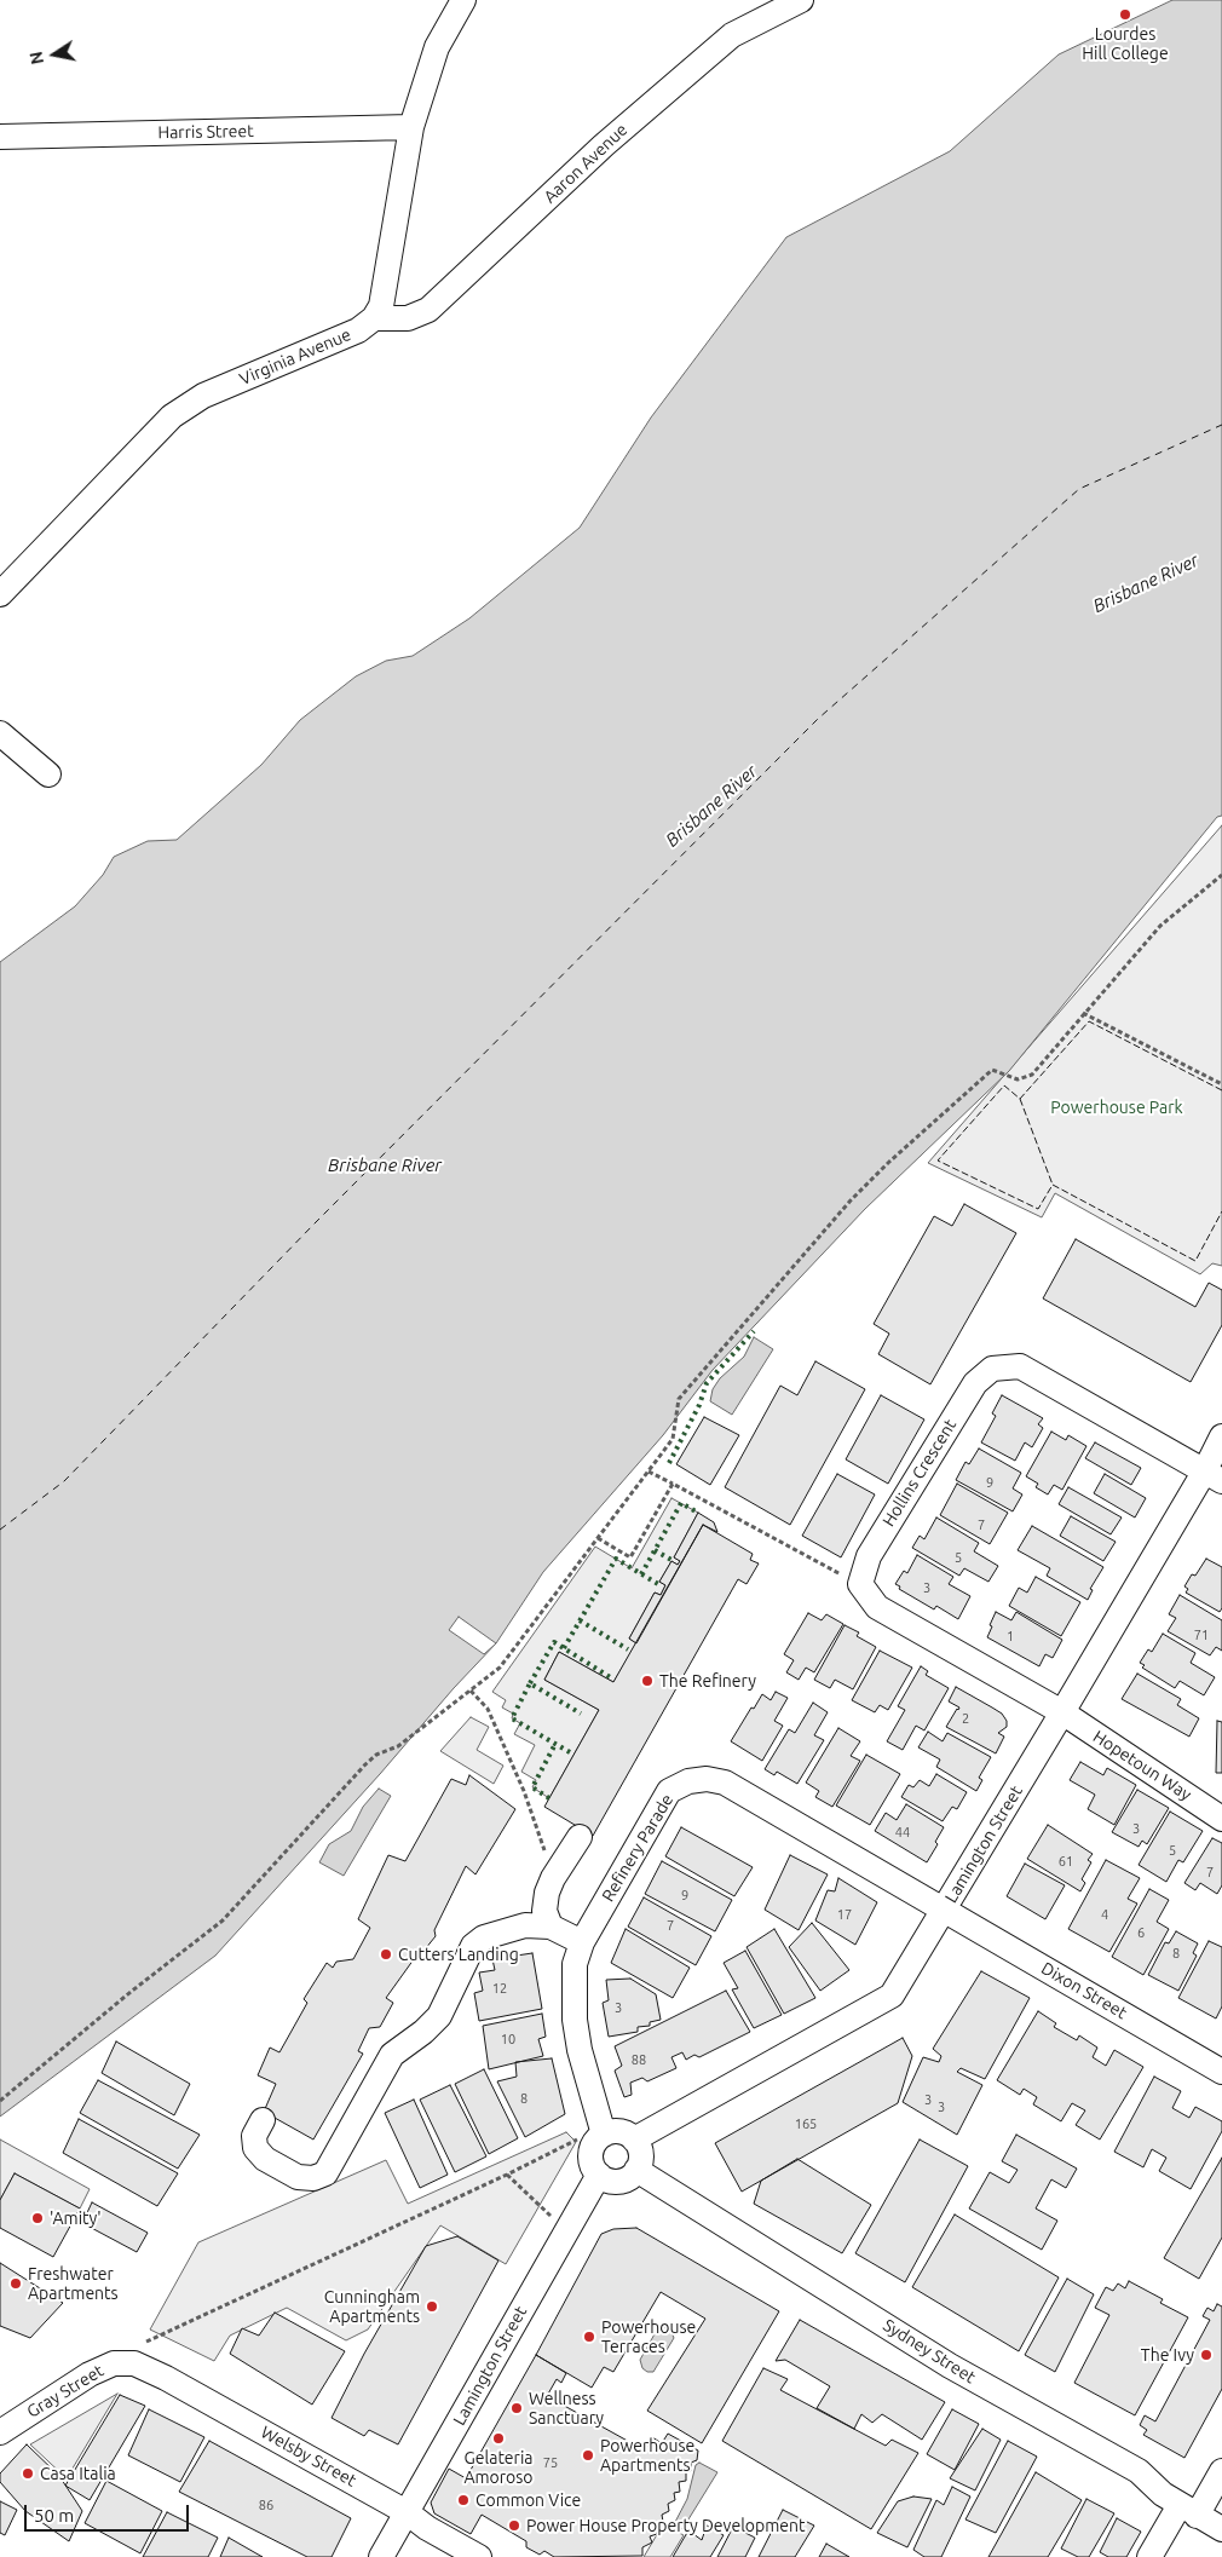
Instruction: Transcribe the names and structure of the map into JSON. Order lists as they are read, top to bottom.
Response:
{
  "streets": {
    "street": [
      "Harris Street",
      "Aaron Avenue",
      "Virginia Avenue",
      "Hollins Crescent",
      "Hopetoun Way",
      "Lamington Street",
      "Refinery Parade",
      "Dixon Street",
      "Sydney Street",
      "Gray Street",
      "Welsby Street"
    ]
  },
  "crossings": [
    ["Aaron Avenue", "Virginia Avenue"],
    ["Hollins Crescent", "Lamington Street"],
    ["Hopetoun Way", "Lamington Street"],
    ["Lamington Street", "Refinery Parade"],
    ["Lamington Street", "Dixon Street"],
    ["Lamington Street", "Sydney Street"],
    ["Lamington Street", "Welsby Street"],
    ["Refinery Parade", "Dixon Street"],
    ["Refinery Parade", "Sydney Street"],
    ["Gray Street", "Welsby Street"]
  ],
  "water": ["Brisbane River"],
  "parks": ["Powerhouse Park"],
  "places": [
    "Lourdes Hill College",
    "The Refinery",
    "Cutters Landing",
    "'Amity'",
    "Freshwater Apartments",
    "Cunningham Apartments",
    "Powerhouse Terraces",
    "The Ivy",
    "Wellness Sanctuary",
    "Gelateria Amoroso",
    "Powerhouse Apartments",
    "Casa Italia",
    "Common Vice",
    "Power House Property Development"
  ],
  "house_numbers": [
    "9",
    "7",
    "5",
    "3",
    "71",
    "1",
    "2",
    "3",
    "44",
    "5",
    "61",
    "7",
    "9",
    "17",
    "4",
    "7",
    "6",
    "8",
    "12",
    "3",
    "10",
    "88",
    "8",
    "3",
    "3",
    "165",
    "75",
    "86"
  ],
  "scale_bar": "50 m",
  "north": "left"
}
